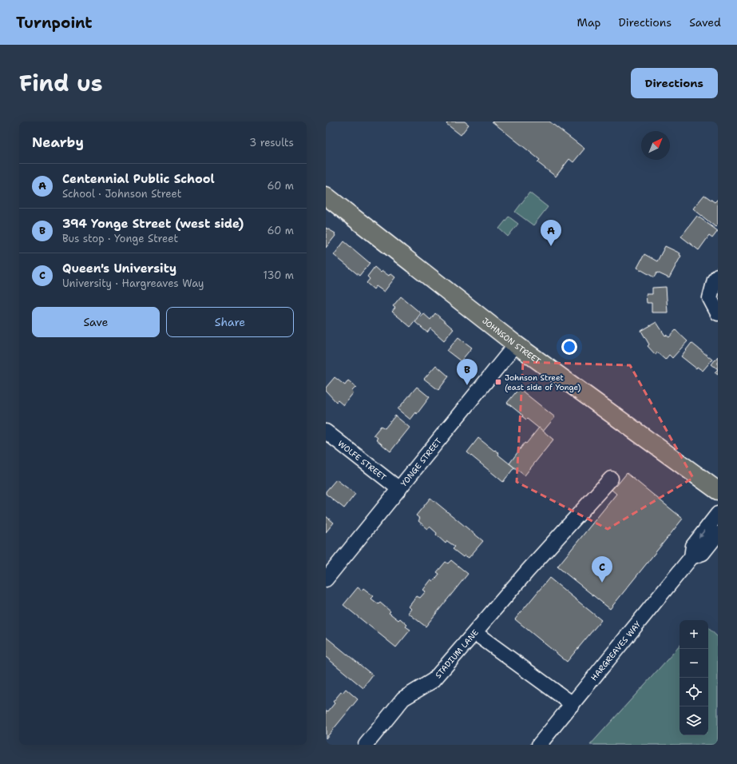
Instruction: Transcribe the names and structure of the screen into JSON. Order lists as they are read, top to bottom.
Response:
{
  "streets": {
    "main road": ["JOHNSON STREET"],
    "street": [
      "WOLFE STREET",
      "YONGE STREET",
      "HARGREAVES WAY",
      "STADIUM LANE"
    ]
  },
  "crossings": [
    ["JOHNSON STREET", "YONGE STREET"],
    ["WOLFE STREET", "YONGE STREET"],
    ["HARGREAVES WAY", "STADIUM LANE"]
  ],
  "places": {
    "transit": ["Johnson Street (east side of Yonge)"]
  },
  "north": "top right",
  "page": {
    "header": "Turnpoint",
    "nav": ["Map", "Directions", "Saved"],
    "title": "Find us",
    "buttons": [
      "Directions",
      ["Save", "Share"]
    ],
    "heading": ["Nearby", "3 results"],
    "list": [
      {
        "mark": "A",
        "name": "Centennial Public School",
        "note": "School · Johnson Street",
        "value": "60 m"
      },
      {
        "mark": "B",
        "name": "394 Yonge Street (west side)",
        "note": "Bus stop · Yonge Street",
        "value": "60 m"
      },
      {
        "mark": "C",
        "name": "Queen's University",
        "note": "University · Hargreaves Way",
        "value": "130 m"
      }
    ],
    "pins": ["A", "B", "C"],
    "map_buttons": ["+", "−"]
  }
}
